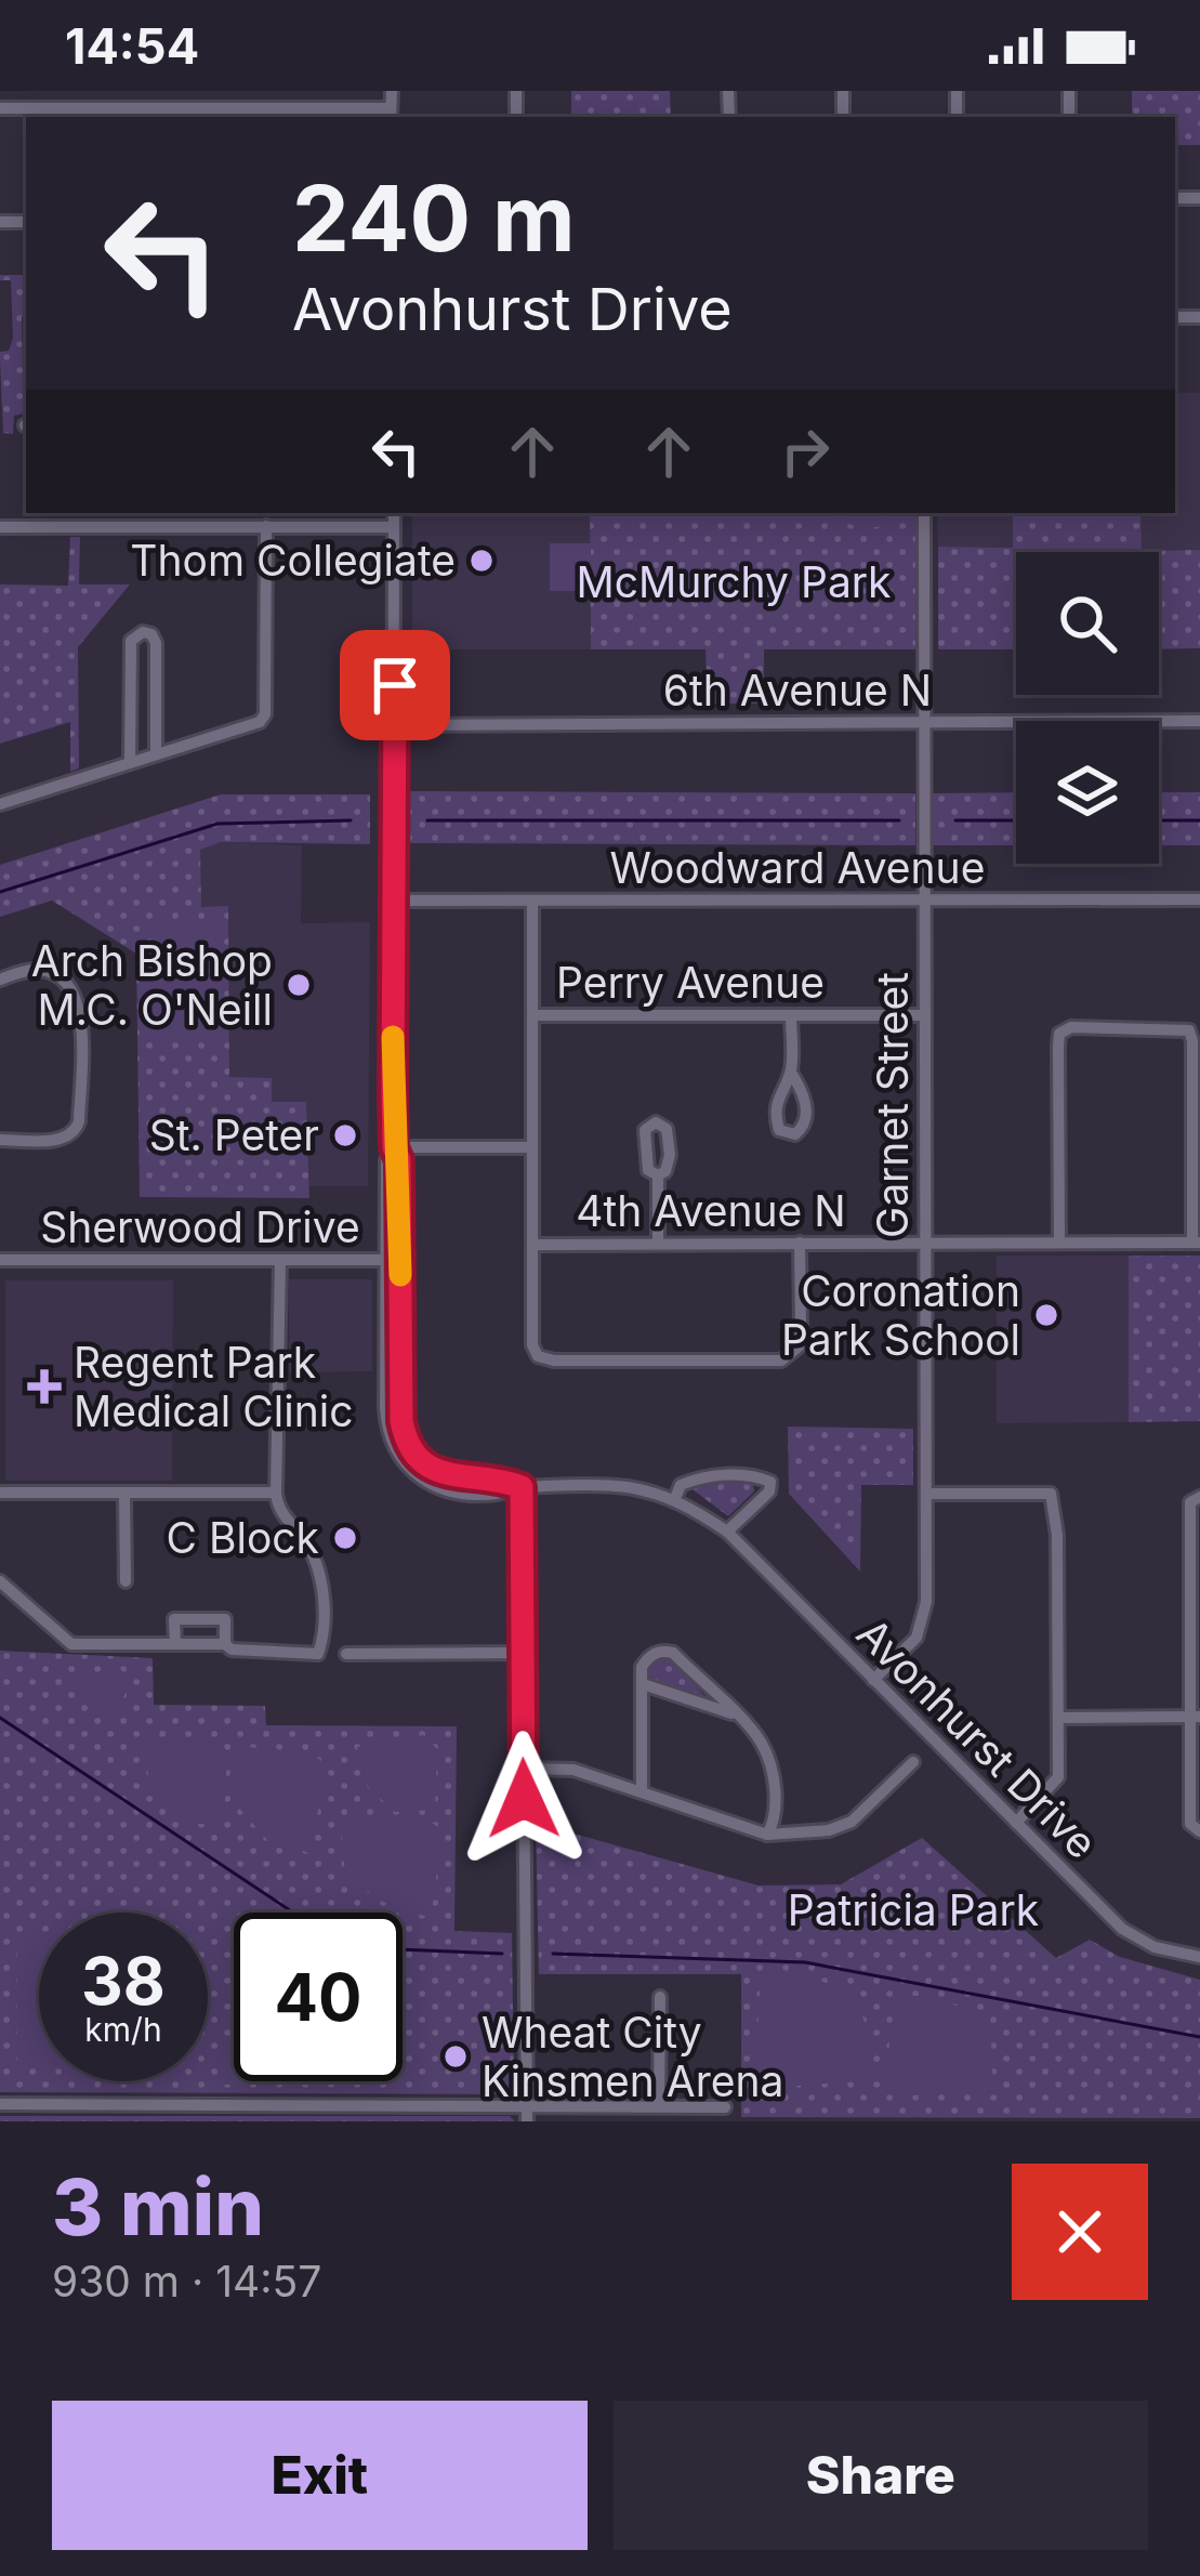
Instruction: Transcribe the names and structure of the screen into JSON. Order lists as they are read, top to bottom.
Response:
{
  "streets": {
    "street": [
      "6th Avenue N",
      "Woodward Avenue",
      "Perry Avenue",
      "Garnet Street",
      "4th Avenue N",
      "Sherwood Drive",
      "Avonhurst Drive"
    ]
  },
  "crossings": [
    ["6th Avenue N", "Garnet Street"],
    ["Woodward Avenue", "Garnet Street"],
    ["Perry Avenue", "Garnet Street"],
    ["Garnet Street", "4th Avenue N"],
    ["Garnet Street", "Avonhurst Drive"],
    ["Sherwood Drive", "Avonhurst Drive"]
  ],
  "parks": ["McMurchy Park", "Patricia Park"],
  "places": {
    "other": [
      "Thom Collegiate",
      "Arch Bishop M.C. O'Neill",
      "St. Peter",
      "Coronation Park School",
      "C Block",
      "Wheat City Kinsmen Arena"
    ],
    "health": ["Regent Park Medical Clinic"]
  },
  "page": {
    "status": "14:54",
    "turn": ["240 m", "Avonhurst Drive"],
    "speed": "38 km/h",
    "limit": "40",
    "heading": ["3 min", "930 m · 14:57"],
    "buttons": ["Exit", "Share"]
  }
}
